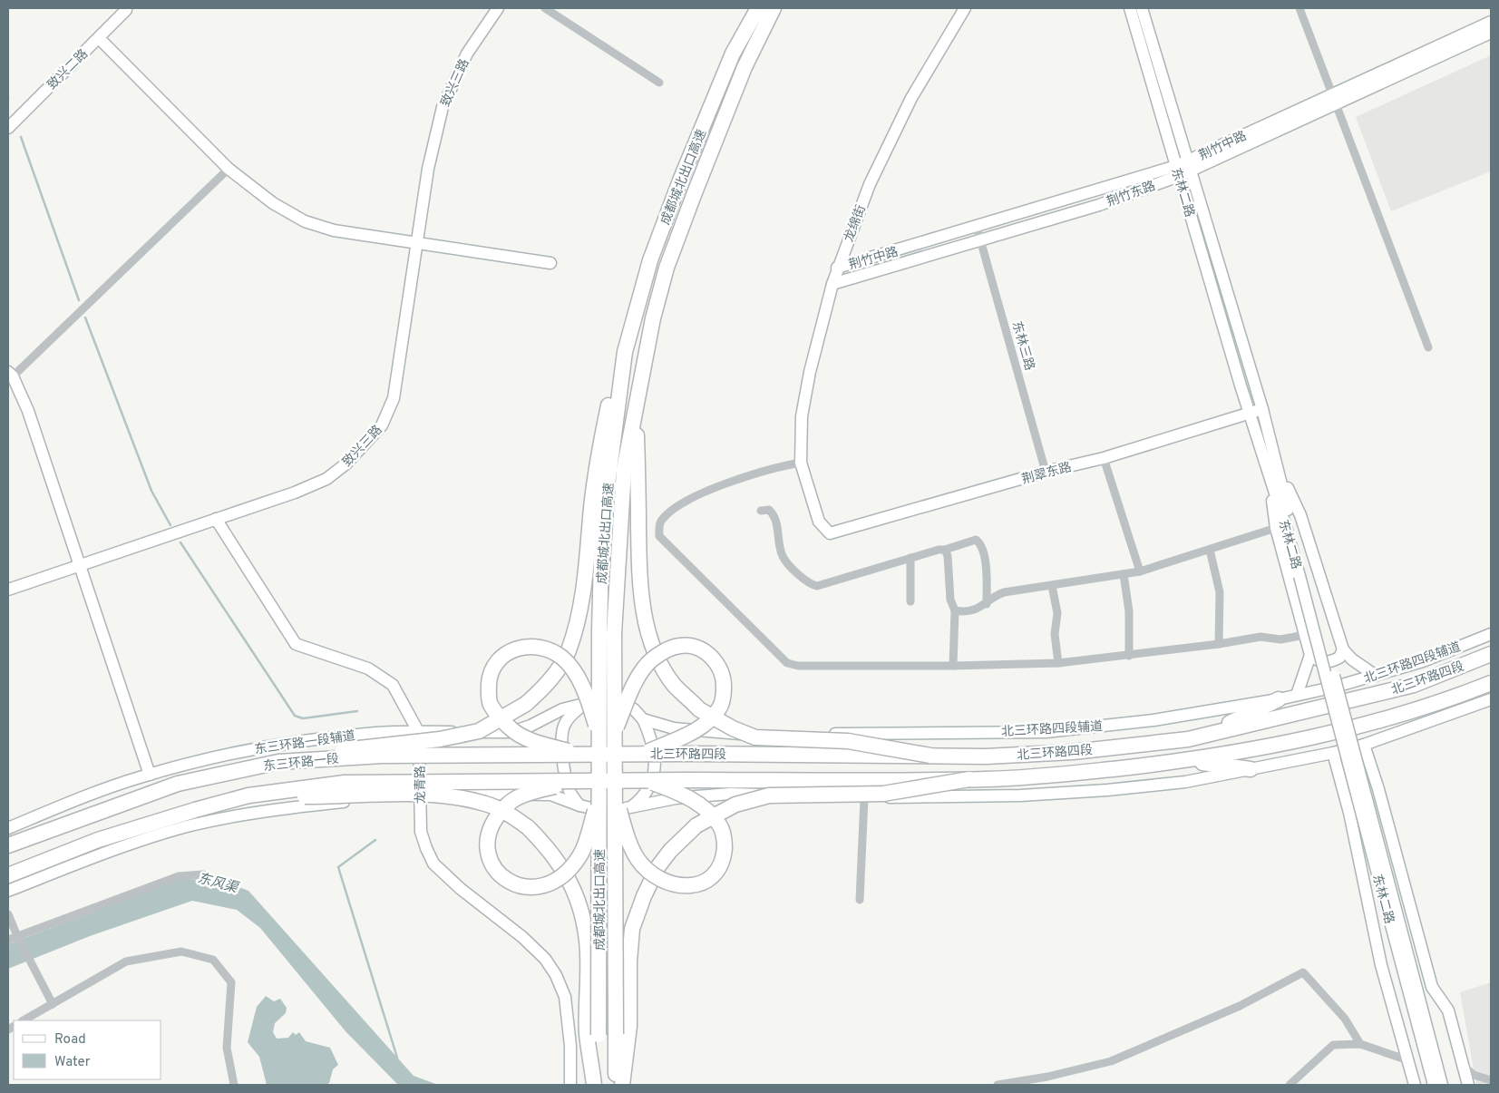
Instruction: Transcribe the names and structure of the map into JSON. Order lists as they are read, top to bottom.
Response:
{
  "streets": {
    "highway": ["成都城北出口高速", "北三环路四段", "东三环路一段"],
    "main road": [
      "致兴二路",
      "致兴三路",
      "荆竹中路",
      "东林二路",
      "荆竹东路",
      "龙绵街",
      "荆翠东路",
      "北三环路四段辅道",
      "东三环路一段辅道",
      "龙青路"
    ],
    "street": ["东林三路"]
  },
  "crossings": [
    ["致兴三路", "龙青路"],
    ["荆竹中路", "东林二路"],
    ["荆竹中路", "荆竹东路"],
    ["荆竹中路", "龙绵街"],
    ["荆竹中路", "东林三路"],
    ["东林二路", "荆竹东路"],
    ["东林二路", "荆翠东路"],
    ["荆竹东路", "龙绵街"],
    ["荆竹东路", "东林三路"],
    ["龙绵街", "荆翠东路"],
    ["东林三路", "荆翠东路"],
    ["北三环路四段辅道", "东三环路一段辅道"],
    ["北三环路四段", "东三环路一段"],
    ["东三环路一段辅道", "龙青路"]
  ],
  "water": ["东风渠"],
  "legend": ["Road", "Water"]
}
